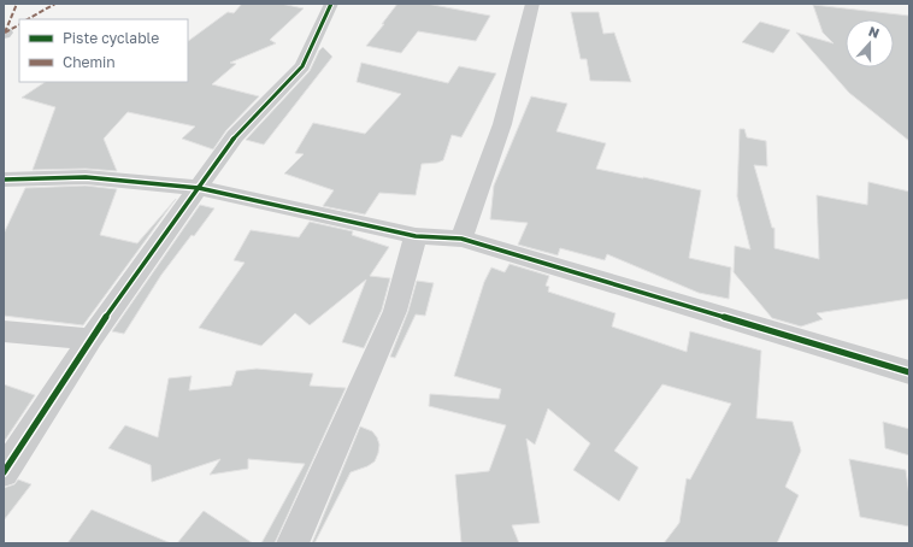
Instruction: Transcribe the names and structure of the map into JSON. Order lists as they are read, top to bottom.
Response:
{
  "legend": ["Piste cyclable", "Chemin"],
  "north": "top"
}
